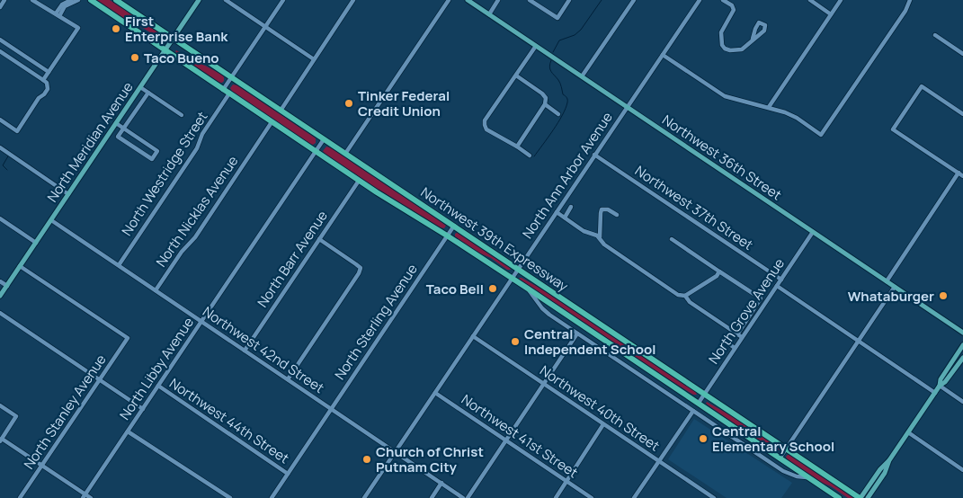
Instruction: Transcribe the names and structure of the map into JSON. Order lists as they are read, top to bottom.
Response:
{
  "streets": {
    "highway": ["Northwest 39th Expressway"],
    "main road": ["North Meridian Avenue", "Northwest 36th Street"],
    "street": [
      "North Westridge Street",
      "North Ann Arbor Avenue",
      "Northwest 37th Street",
      "North Nicklas Avenue",
      "North Barr Avenue",
      "North Grove Avenue",
      "North Sterling Avenue",
      "Northwest 42nd Street",
      "North Libby Avenue",
      "Northwest 40th Street",
      "North Stanley Avenue",
      "Northwest 44th Street",
      "Northwest 41st Street"
    ]
  },
  "crossings": [
    ["North Meridian Avenue", "Northwest 39th Expressway"],
    ["North Meridian Avenue", "Northwest 42nd Street"],
    ["North Meridian Avenue", "North Stanley Avenue"],
    ["Northwest 36th Street", "North Ann Arbor Avenue"],
    ["Northwest 36th Street", "North Grove Avenue"],
    ["North Westridge Street", "Northwest 39th Expressway"],
    ["North Westridge Street", "Northwest 42nd Street"],
    ["North Ann Arbor Avenue", "Northwest 37th Street"],
    ["North Ann Arbor Avenue", "Northwest 39th Expressway"],
    ["North Ann Arbor Avenue", "Northwest 42nd Street"],
    ["North Ann Arbor Avenue", "Northwest 40th Street"],
    ["North Ann Arbor Avenue", "Northwest 41st Street"],
    ["Northwest 37th Street", "North Grove Avenue"],
    ["North Nicklas Avenue", "Northwest 39th Expressway"],
    ["North Nicklas Avenue", "Northwest 42nd Street"],
    ["Northwest 39th Expressway", "North Barr Avenue"],
    ["Northwest 39th Expressway", "North Grove Avenue"],
    ["Northwest 39th Expressway", "North Sterling Avenue"],
    ["Northwest 39th Expressway", "North Libby Avenue"],
    ["North Barr Avenue", "Northwest 42nd Street"],
    ["North Sterling Avenue", "Northwest 42nd Street"],
    ["North Sterling Avenue", "Northwest 44th Street"],
    ["Northwest 42nd Street", "North Libby Avenue"],
    ["North Libby Avenue", "Northwest 44th Street"]
  ],
  "places": [
    "First Enterprise Bank",
    "Taco Bueno",
    "Tinker Federal Credit Union",
    "Taco Bell",
    "Whataburger",
    "Central Independent School",
    "Central Elementary School",
    "Church of Christ Putnam City"
  ]
}
